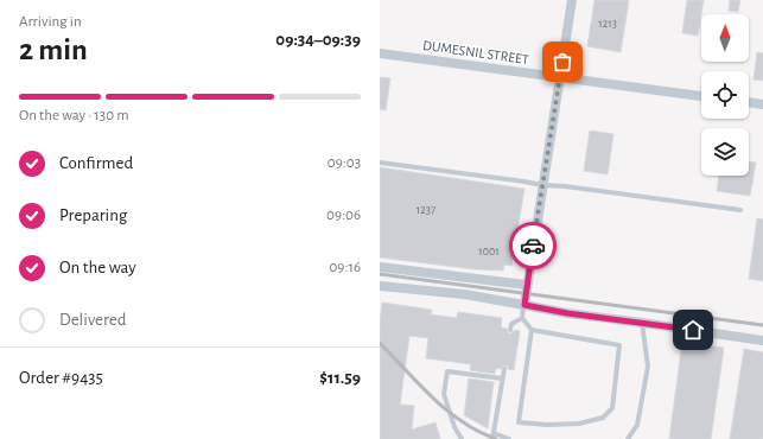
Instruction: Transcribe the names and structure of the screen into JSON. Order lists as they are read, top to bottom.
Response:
{
  "streets": {
    "street": ["DUMESNIL STREET"]
  },
  "house_numbers": ["1213", "1237", "1001"],
  "north": "top",
  "page": {
    "heading": ["2 min", "Arriving in", "09:34–09:39"],
    "panel": ["Order #9435", "$11.59"],
    "bar": "On the way · 130 m",
    "list": [
      ["Confirmed", "09:03"],
      ["Preparing", "09:06"],
      ["On the way", "09:16"],
      "Delivered"
    ]
  }
}
